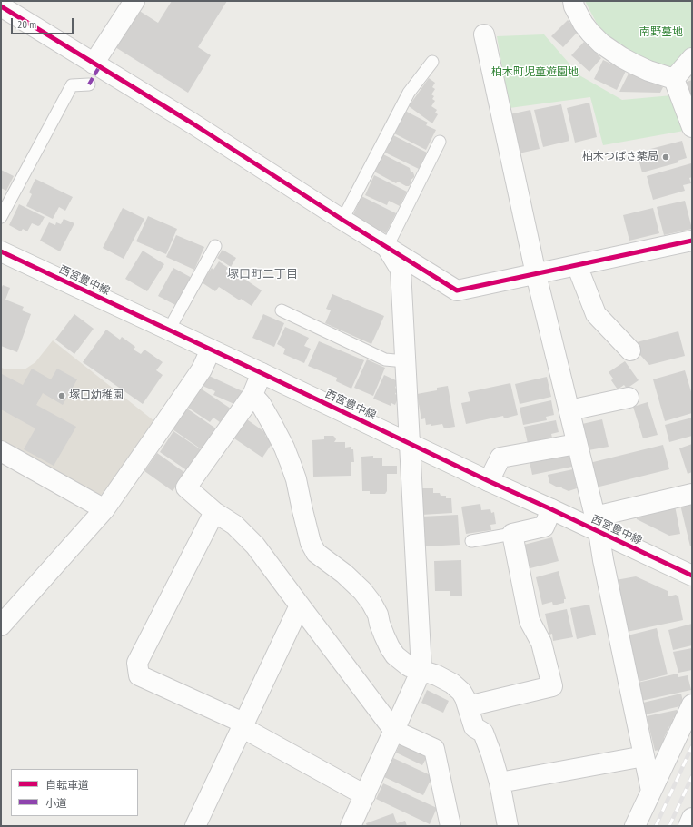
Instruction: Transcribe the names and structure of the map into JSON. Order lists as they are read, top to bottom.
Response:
{
  "streets": {
    "street": ["西宮豊中線"]
  },
  "districts": ["塚口町二丁目"],
  "parks": ["南野墓地", "柏木町児童遊園地"],
  "places": ["柏木つばさ薬局", "塚口幼稚園"],
  "legend": ["自転車道", "小道"],
  "scale_bar": "20 m"
}
